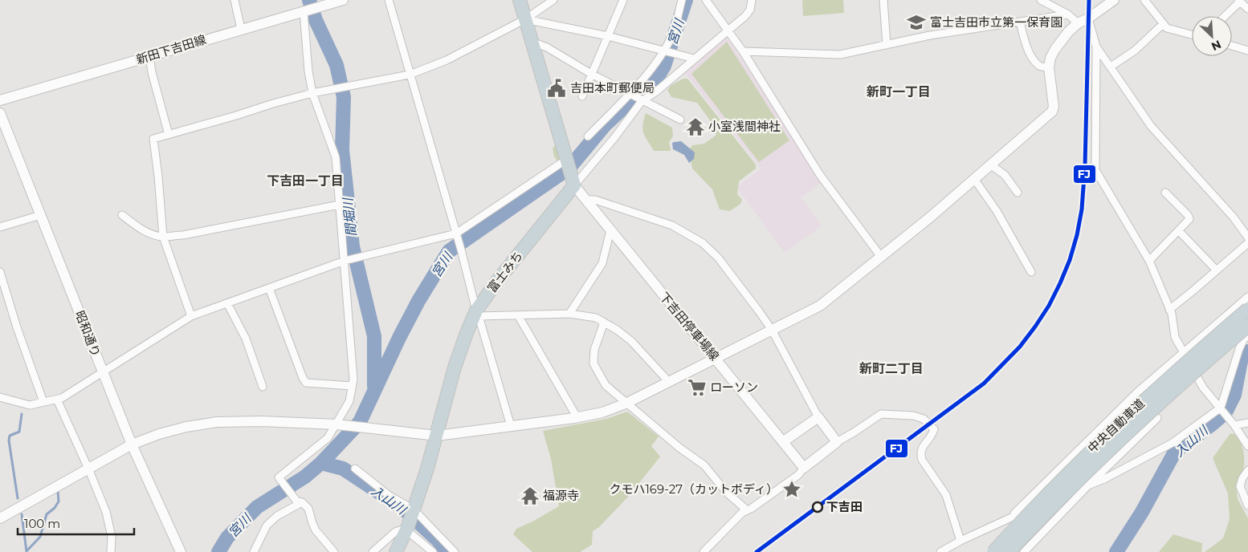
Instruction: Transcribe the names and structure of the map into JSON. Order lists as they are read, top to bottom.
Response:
{
  "streets": {
    "highway": ["富士みち", "中央自動車道"],
    "street": ["新田下吉田線", "下吉田停車場線", "昭和通り"]
  },
  "crossings": [
    ["富士みち", "下吉田停車場線"]
  ],
  "districts": ["新町一丁目", "下吉田一丁目", "新町二丁目"],
  "water": ["宮川", "間堀川", "入山川"],
  "places": {
    "school or university": ["富士吉田市立第一保育園"],
    "public building": ["吉田本町郵便局"],
    "temple": ["小室浅間神社", "福源寺"],
    "supermarket": ["ローソン"],
    "place": ["クモハ169-27（カットボディ）"],
    "other": ["下吉田"]
  },
  "lines": ["transit line FJ"],
  "scale_bar": "100 m",
  "north": "bottom right"
}
